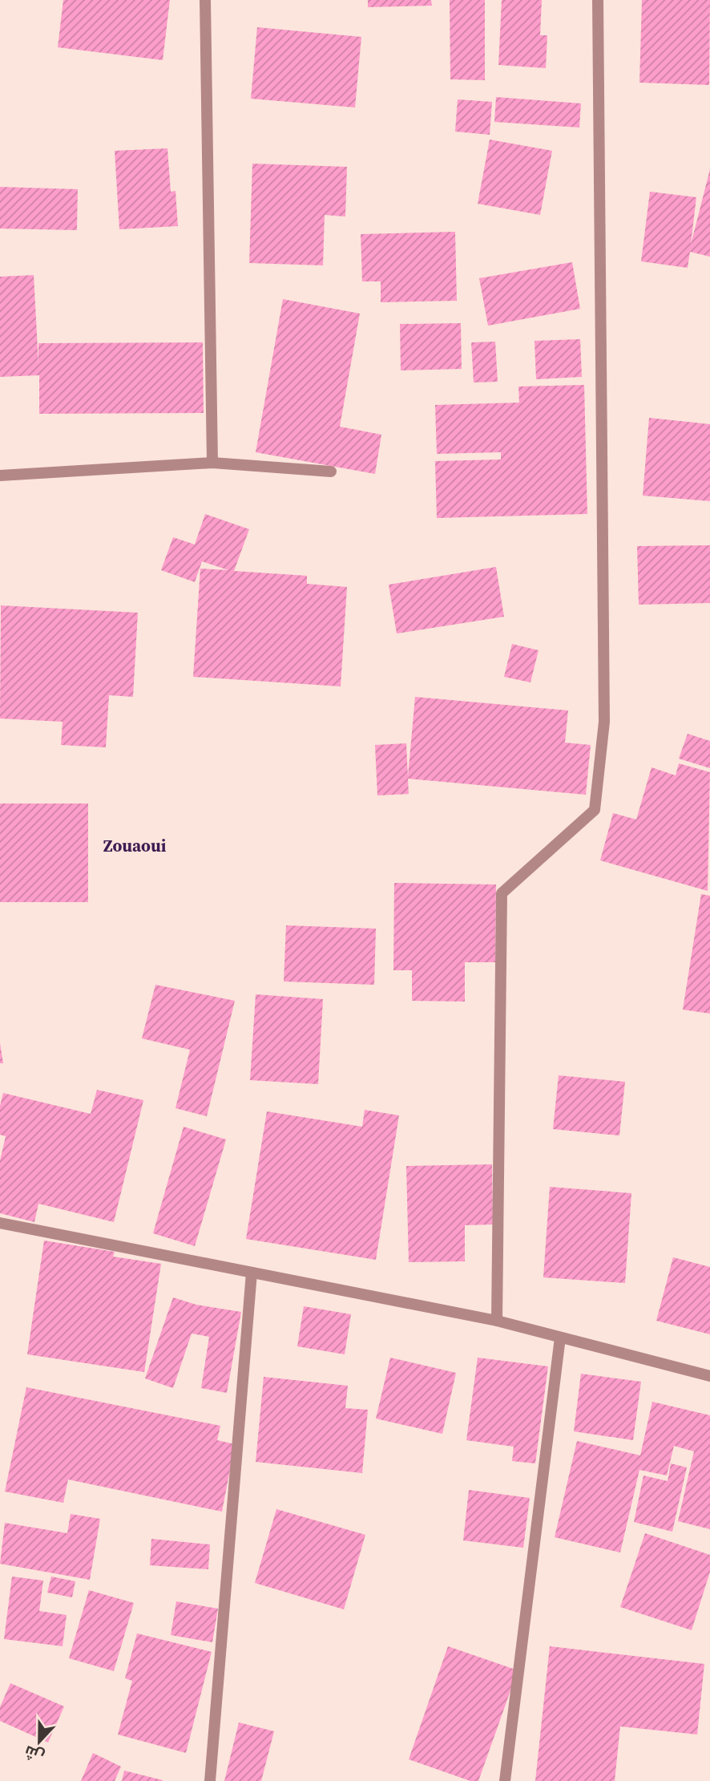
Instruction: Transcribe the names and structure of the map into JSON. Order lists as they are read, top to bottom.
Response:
{
  "districts": ["Zouaoui"],
  "north": "bottom"
}
